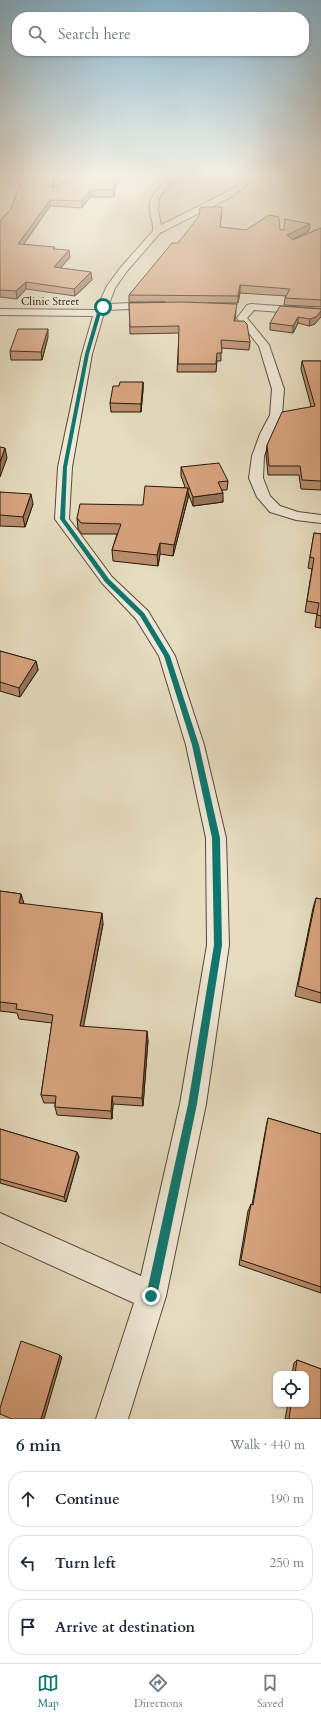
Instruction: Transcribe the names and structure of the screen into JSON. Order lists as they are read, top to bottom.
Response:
{
  "streets": {
    "street": ["Clinic Street"]
  },
  "page": {
    "search": "Search here",
    "heading": ["6 min", "Walk · 440 m"],
    "list": [
      ["Continue", "190 m"],
      ["Turn left", "250 m"],
      "Arrive at destination"
    ],
    "nav": ["Map", "Directions", "Saved"]
  }
}
